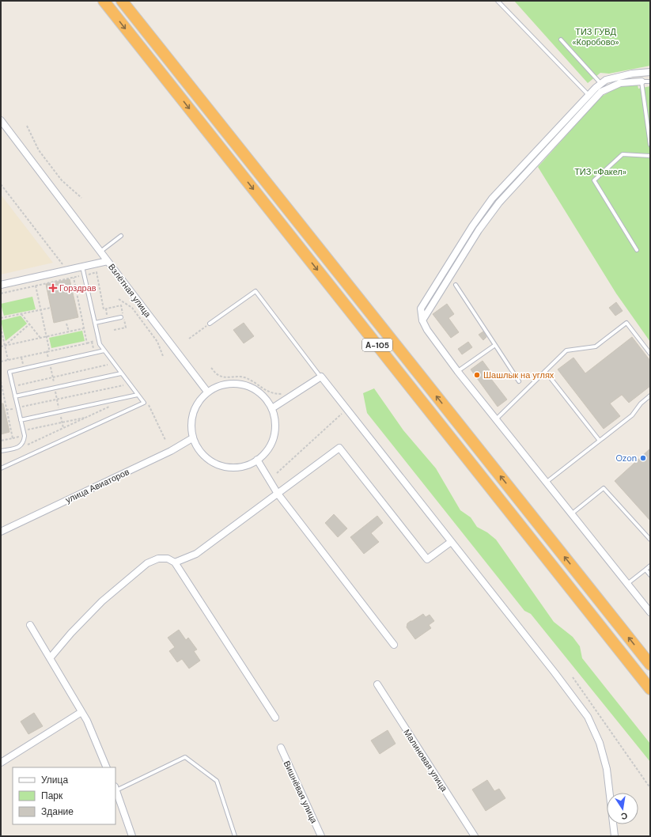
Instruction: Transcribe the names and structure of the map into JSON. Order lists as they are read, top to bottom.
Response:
{
  "streets": {
    "highway": ["А-105"],
    "street": [
      "Взлётная улица",
      "улица Авиаторов",
      "Малиновая улица",
      "Вишнёвая улица"
    ]
  },
  "crossings": [
    ["Взлётная улица", "улица Авиаторов"]
  ],
  "parks": ["ТИЗ ГУВД «Коробово»", "ТИЗ «Факел»"],
  "places": {
    "health": ["Горздрав"],
    "other": ["Шашлык на углях", "Ozon"]
  },
  "legend": ["Улица", "Парк", "Здание"],
  "north": "bottom"
}
